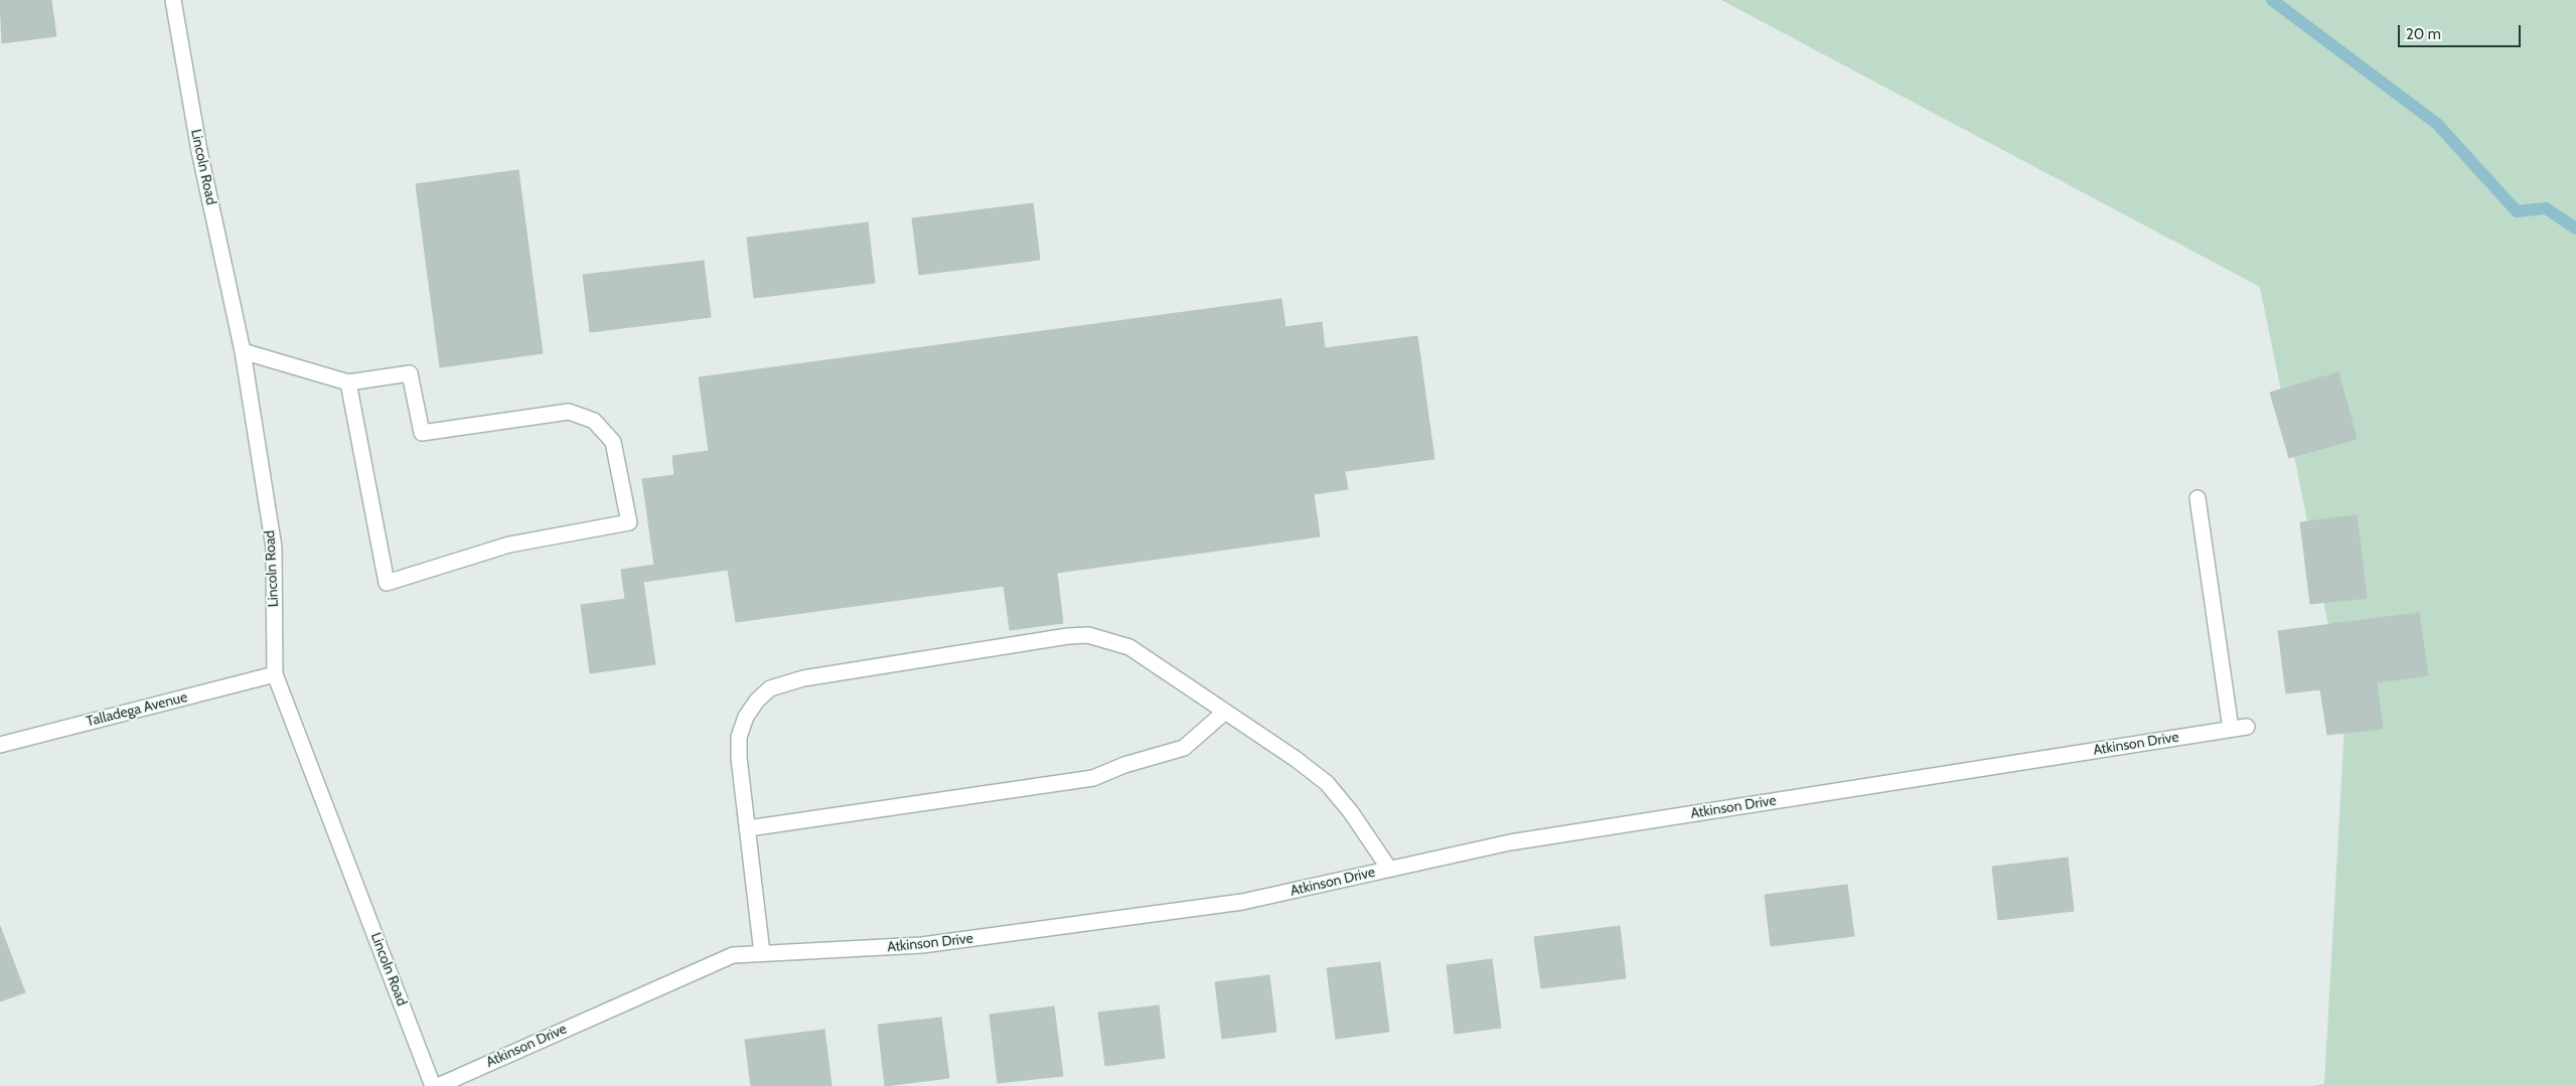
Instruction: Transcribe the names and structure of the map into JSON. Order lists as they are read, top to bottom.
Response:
{
  "streets": {
    "street": ["Lincoln Road", "Talladega Avenue", "Atkinson Drive"]
  },
  "crossings": [
    ["Lincoln Road", "Talladega Avenue"]
  ],
  "scale_bar": "20 m"
}
